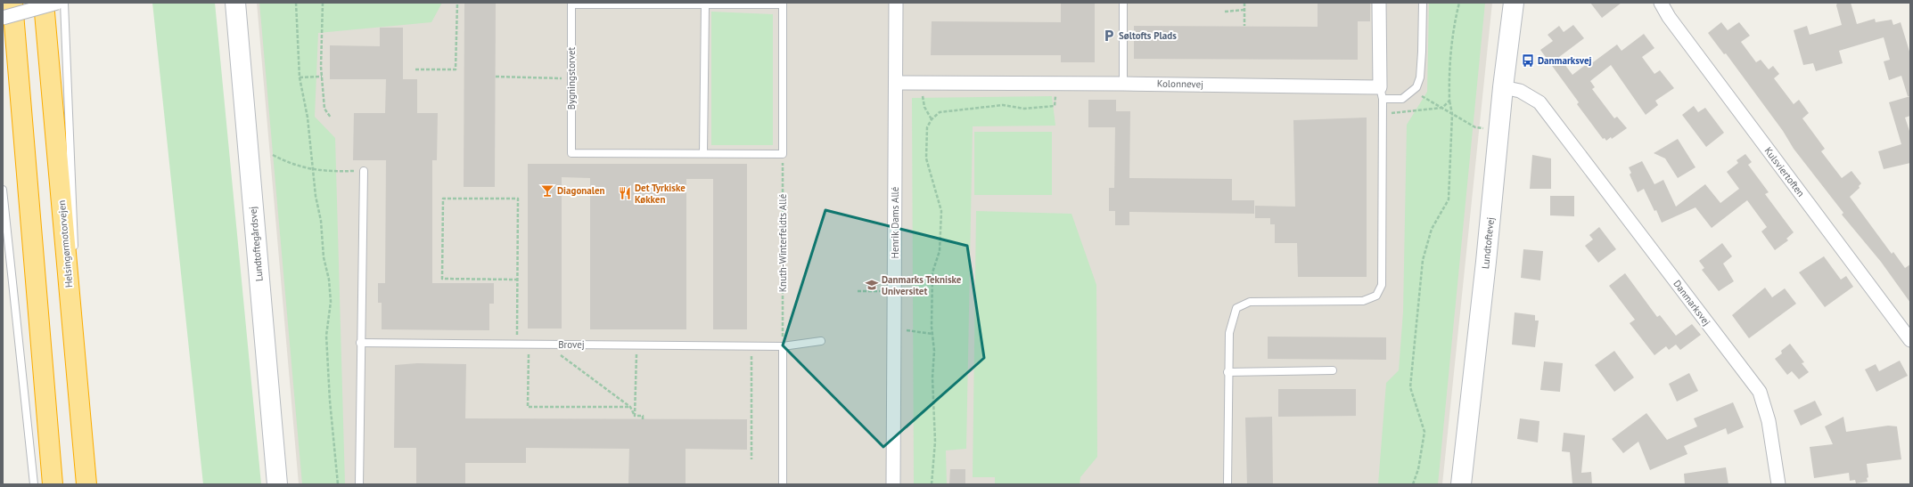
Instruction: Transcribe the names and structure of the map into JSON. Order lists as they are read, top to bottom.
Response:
{
  "streets": {
    "highway": ["Helsingørmotorvejen"],
    "street": [
      "Kolonnevej",
      "Kulsviertoften",
      "Henrik Dams Allé",
      "Lundtoftevej",
      "Lundtoftegårdsvej",
      "Danmarksvej"
    ],
    "lane": ["Bygningstorvet", "Brovej"],
    "path": ["Knuth-Winterfeldts Allé"]
  },
  "crossings": [
    ["Bygningstorvet", "Knuth-Winterfeldts Allé"],
    ["Kolonnevej", "Henrik Dams Allé"],
    ["Knuth-Winterfeldts Allé", "Brovej"],
    ["Lundtoftevej", "Danmarksvej"]
  ],
  "places": {
    "parking": ["Søltofts Plads"],
    "bus stop": ["Danmarksvej"],
    "bar": ["Diagonalen"],
    "restaurant": ["Det Tyrkiske Køkken"],
    "school or university": ["Danmarks Tekniske Universitet"]
  }
}
